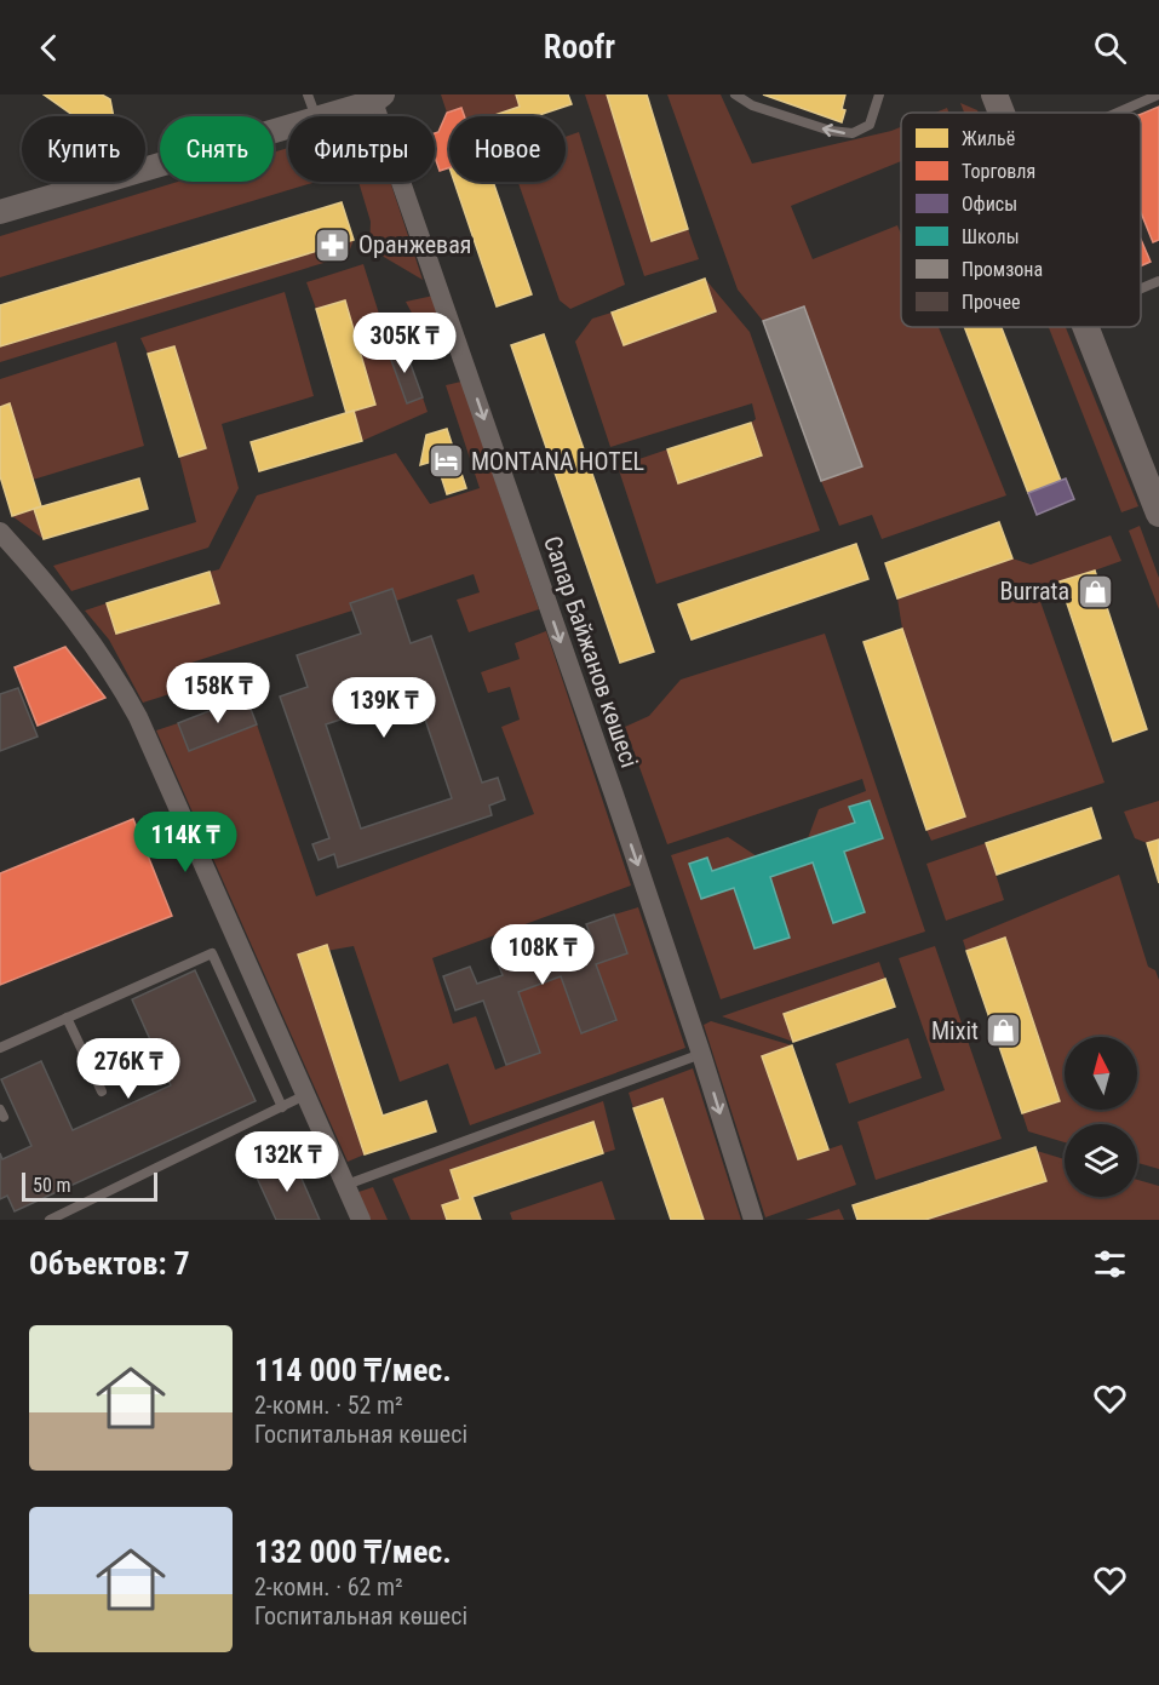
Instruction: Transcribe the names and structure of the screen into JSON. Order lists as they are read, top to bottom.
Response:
{
  "streets": {
    "street": ["Сапар Байжанов көшесі"]
  },
  "one_way": ["Сапар Байжанов көшесі"],
  "places": {
    "pharmacy": ["Оранжевая"],
    "hotel": ["MONTANA HOTEL"],
    "shop": ["Burrata", "Mixit"]
  },
  "legend": [
    "Жильё",
    "Торговля",
    "Офисы",
    "Школы",
    "Промзона",
    "Прочее"
  ],
  "scale_bar": "50 m",
  "north": "top",
  "page": {
    "header": "Roofr",
    "chip": [
      "Купить",
      "Снять",
      "Фильтры",
      "Новое"
    ],
    "price": [
      "305K ₸",
      "158K ₸",
      "139K ₸",
      "114K ₸",
      "108K ₸",
      "276K ₸",
      "132K ₸"
    ],
    "scale": "50 m",
    "heading": "Объектов: 7",
    "list": [
      {
        "name": "114 000 ₸/мес.",
        "note": "2-комн. · 52 m² · Госпитальная көшесі"
      },
      {
        "name": "132 000 ₸/мес.",
        "note": "2-комн. · 62 m² · Госпитальная көшесі"
      }
    ]
  }
}
